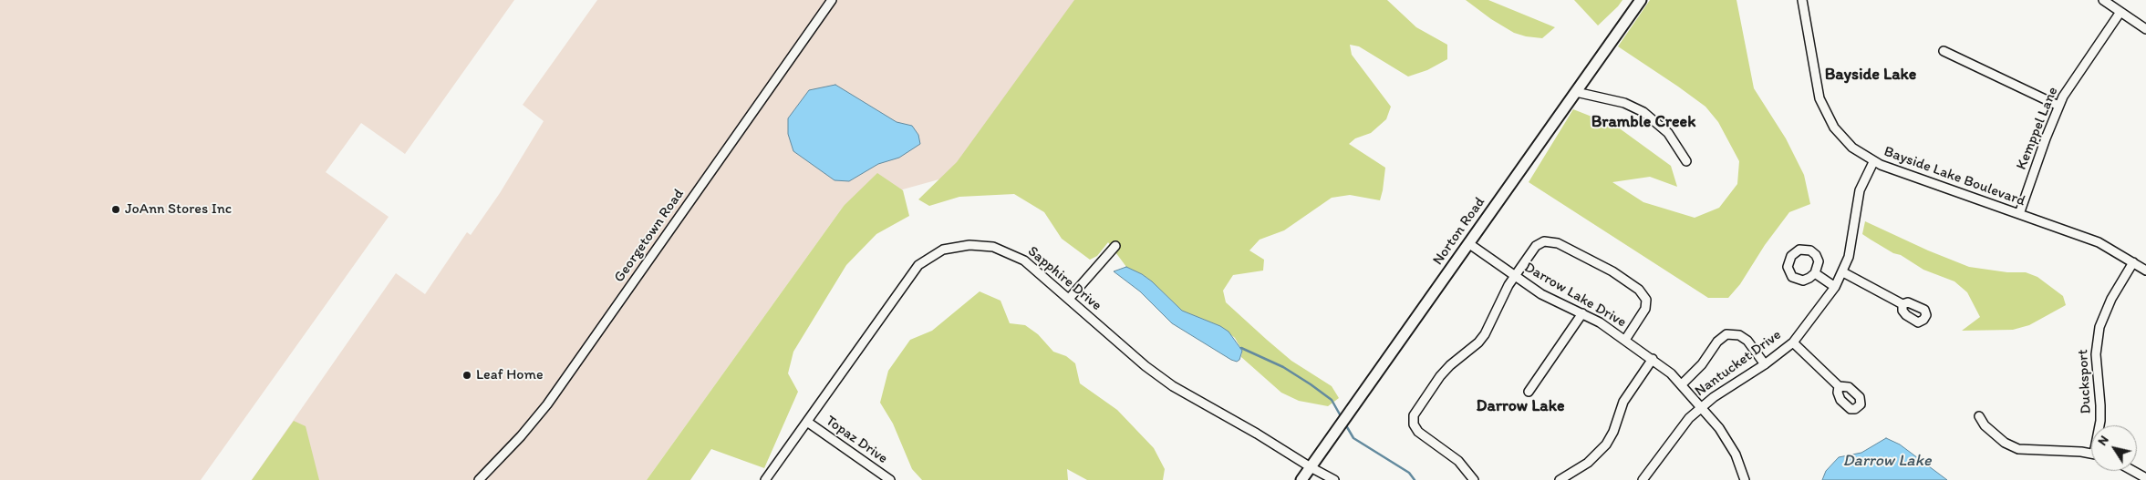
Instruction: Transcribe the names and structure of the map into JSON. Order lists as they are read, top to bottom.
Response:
{
  "streets": {
    "street": [
      "Kemppel Lane",
      "Bayside Lake Boulevard",
      "Norton Road",
      "Georgetown Road",
      "Sapphire Drive",
      "Darrow Lake Drive",
      "Nantucket Drive",
      "Ducksport",
      "Topaz Drive"
    ]
  },
  "crossings": [
    ["Kemppel Lane", "Bayside Lake Boulevard"],
    ["Bayside Lake Boulevard", "Nantucket Drive"],
    ["Bayside Lake Boulevard", "Ducksport"],
    ["Norton Road", "Sapphire Drive"],
    ["Norton Road", "Darrow Lake Drive"],
    ["Sapphire Drive", "Topaz Drive"],
    ["Darrow Lake Drive", "Nantucket Drive"]
  ],
  "districts": ["Bayside Lake", "Bramble Creek", "Darrow Lake"],
  "water": ["Darrow Lake"],
  "places": ["JoAnn Stores Inc", "Leaf Home"],
  "north": "top left"
}
